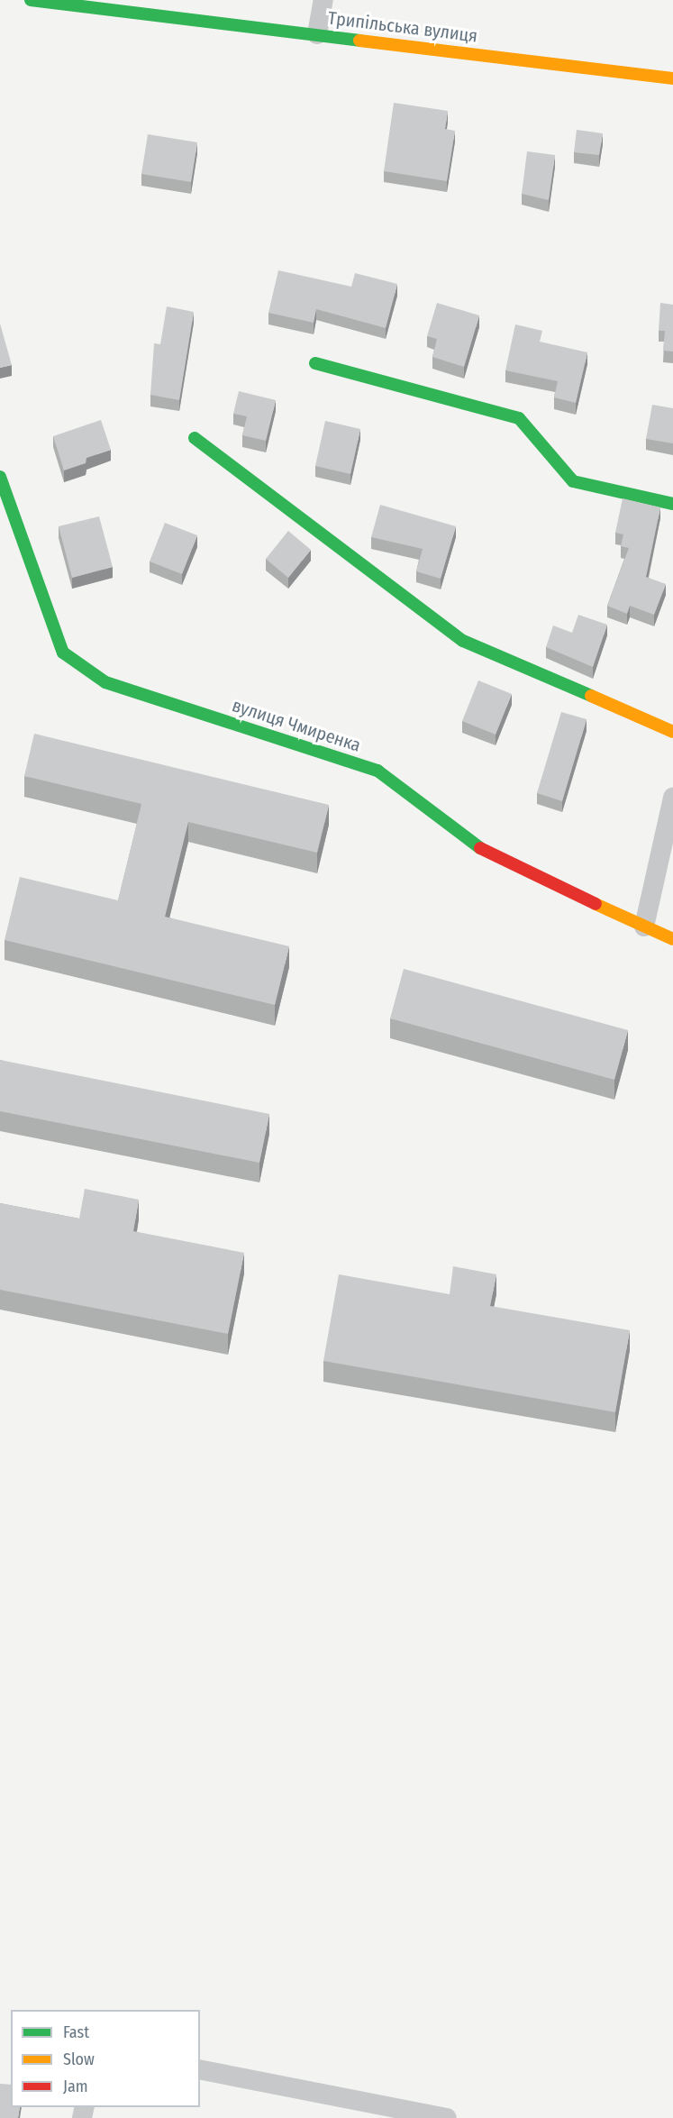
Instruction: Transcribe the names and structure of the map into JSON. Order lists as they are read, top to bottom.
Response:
{
  "streets": {
    "street": ["Трипільська вулиця", "вулиця Чмиренка"]
  },
  "legend": ["Fast", "Slow", "Jam"]
}
